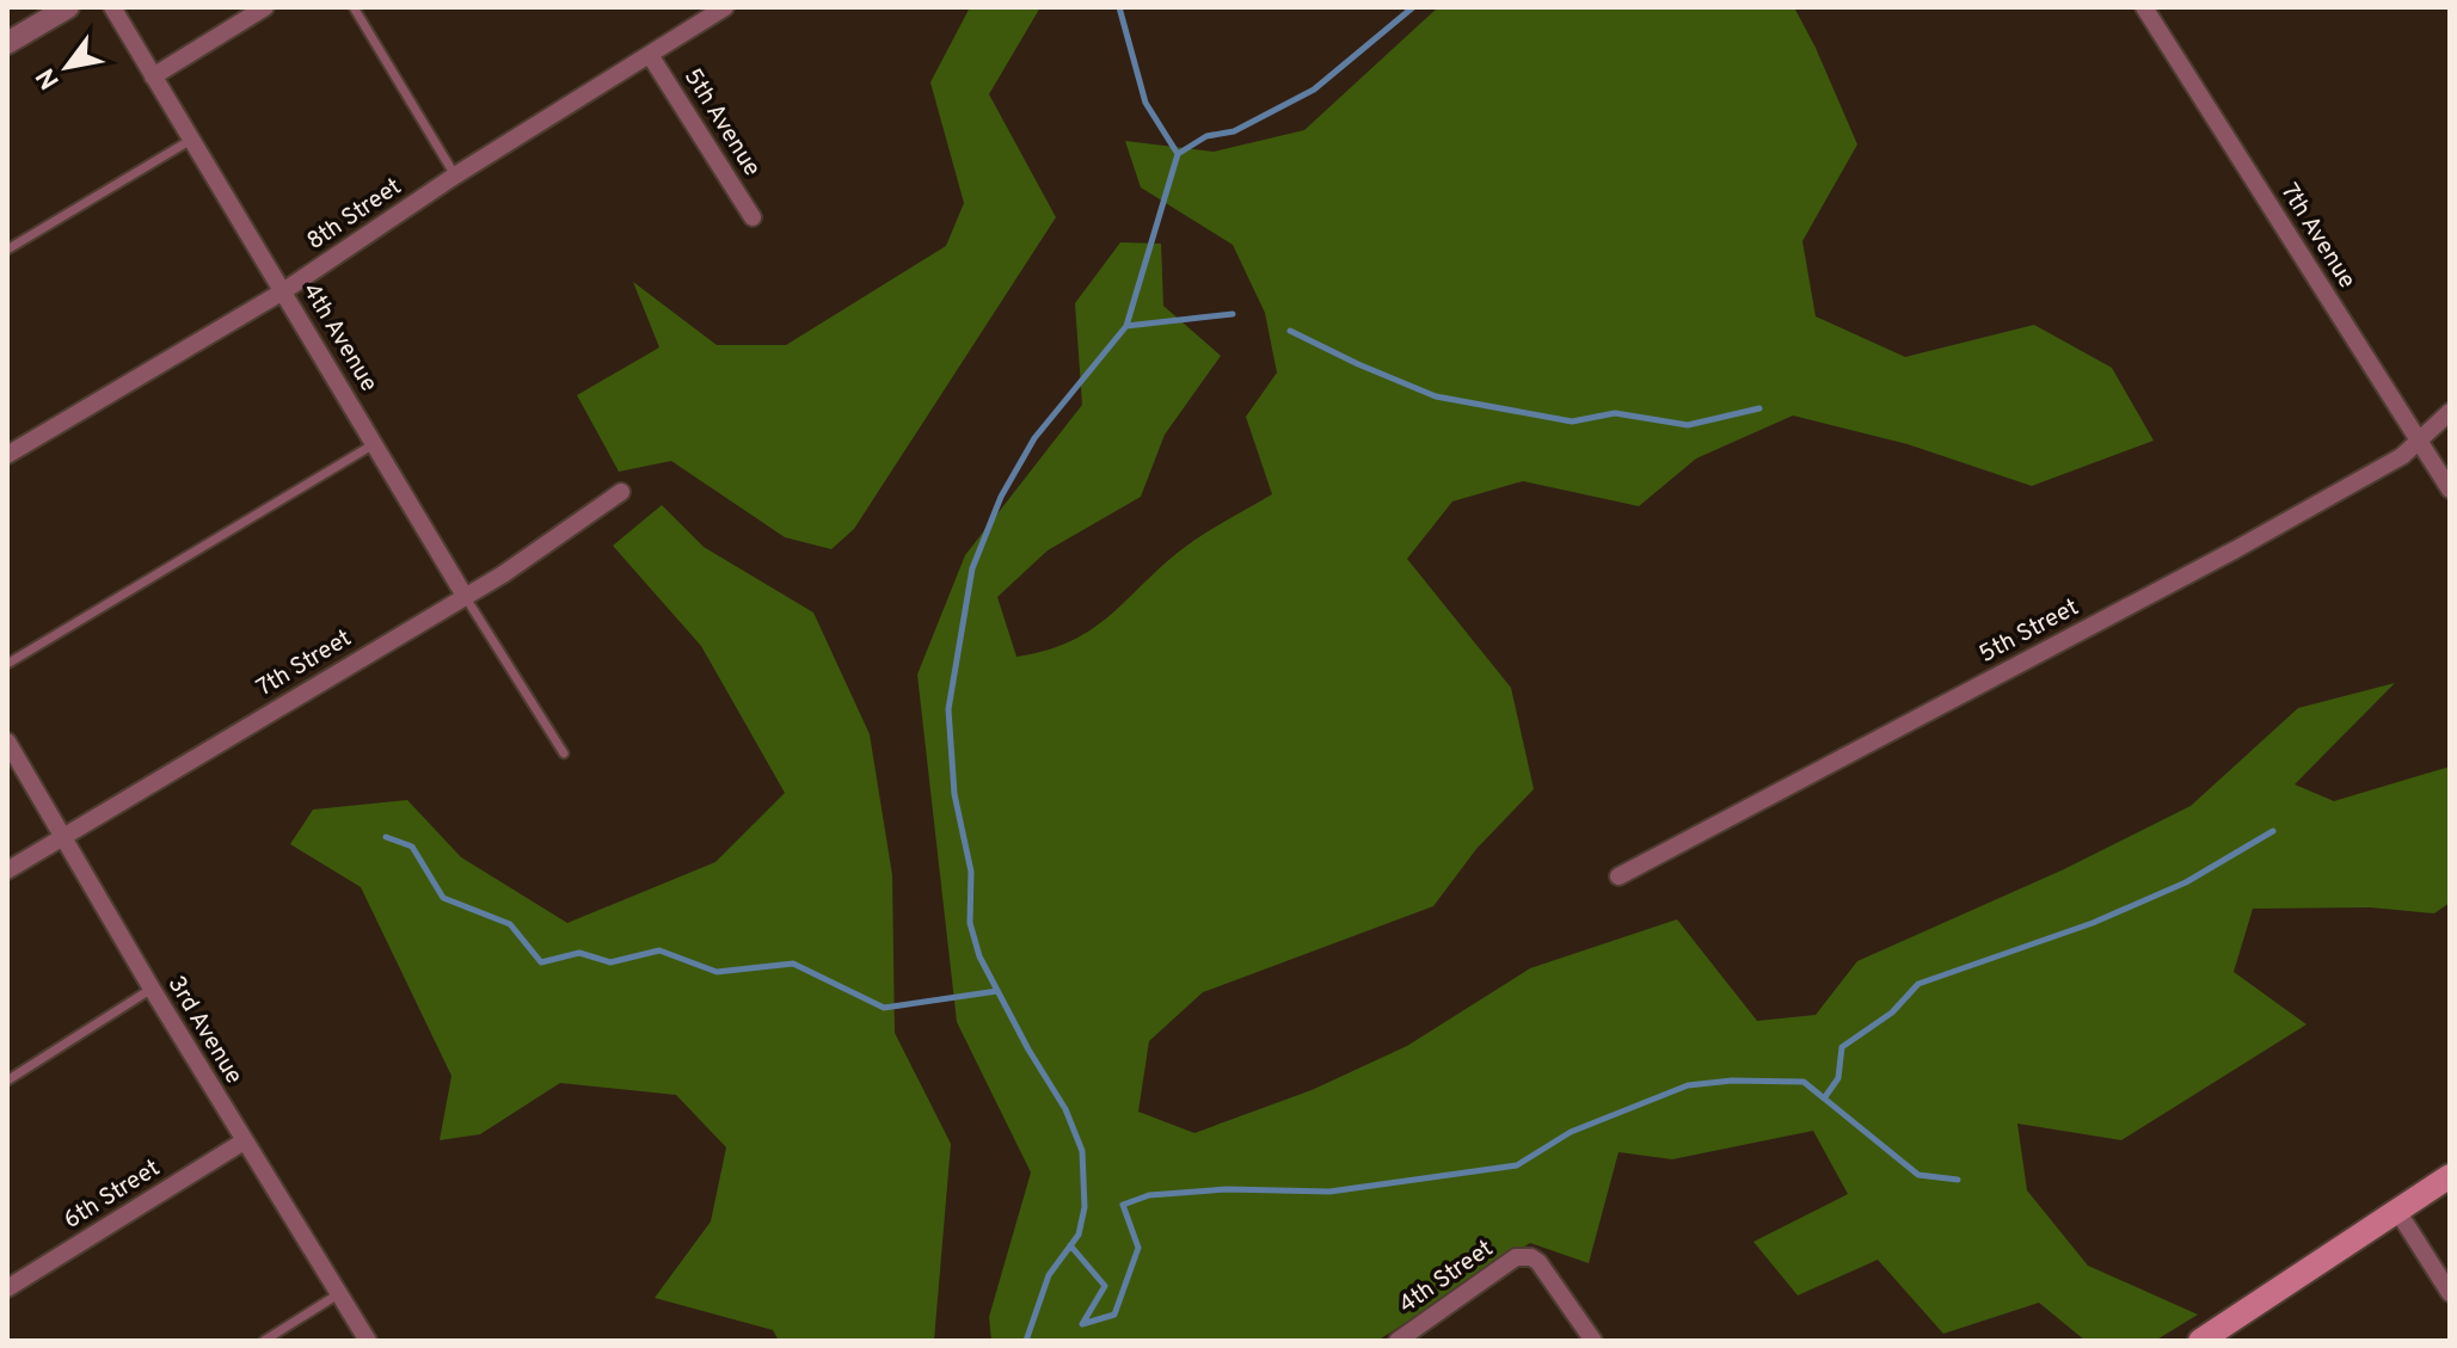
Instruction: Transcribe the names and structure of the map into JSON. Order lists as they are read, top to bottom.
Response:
{
  "streets": {
    "street": [
      "5th Avenue",
      "8th Street",
      "7th Avenue",
      "4th Avenue",
      "5th Street",
      "7th Street",
      "3rd Avenue",
      "6th Street",
      "4th Street"
    ]
  },
  "crossings": [
    ["5th Avenue", "8th Street"],
    ["8th Street", "4th Avenue"],
    ["7th Avenue", "5th Street"],
    ["4th Avenue", "7th Street"],
    ["7th Street", "3rd Avenue"],
    ["3rd Avenue", "6th Street"]
  ],
  "north": "bottom left"
}
